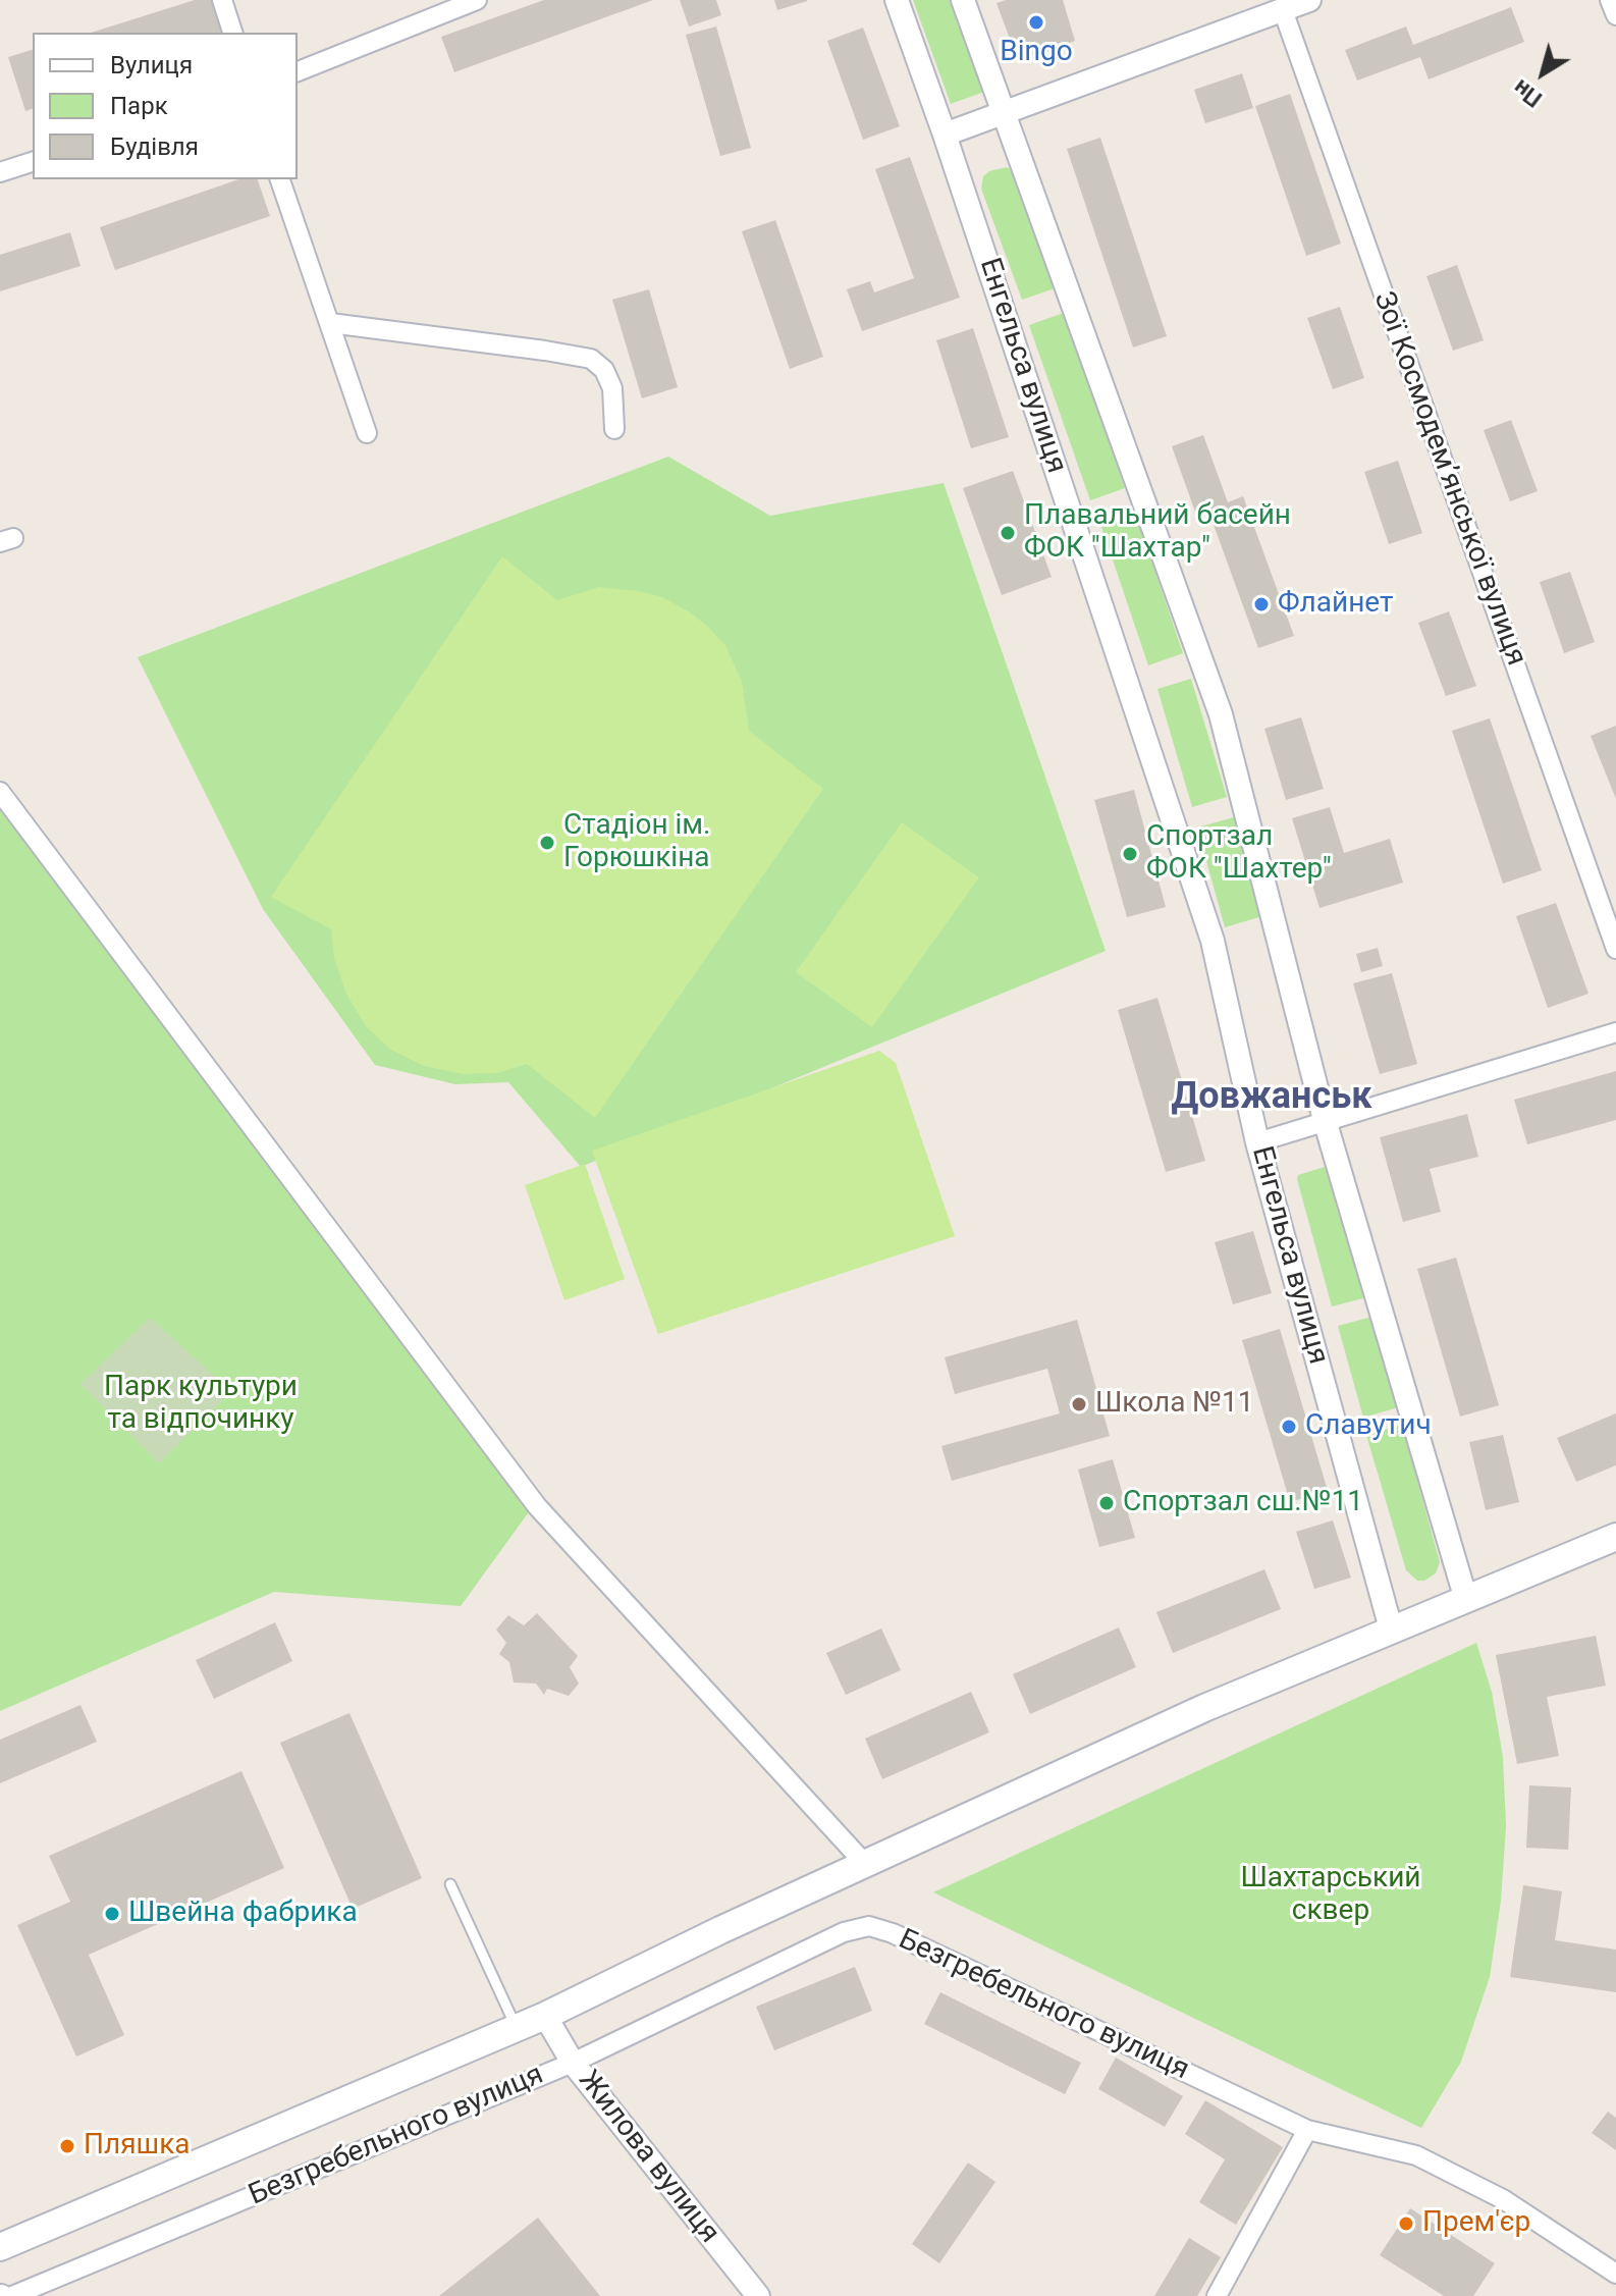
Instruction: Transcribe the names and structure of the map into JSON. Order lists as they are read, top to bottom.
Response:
{
  "streets": {
    "street": [
      "Енгельса вулиця",
      "Зої Космодем’янської вулиця",
      "Безгребельного вулиця",
      "Жилова вулиця"
    ]
  },
  "crossings": [
    ["Безгребельного вулиця", "Жилова вулиця"]
  ],
  "districts": ["Довжанськ"],
  "parks": ["Парк культури та відпочинку", "Шахтарський сквер"],
  "places": [
    "Bingo",
    "Плавальний басейн ФОК \"Шахтар\"",
    "Флайнет",
    "Стадіон ім. Горюшкіна",
    "Спортзал ФОК \"Шахтер\"",
    "Школа №11",
    "Славутич",
    "Спортзал сш.№11",
    "Швейна фабрика",
    "Пляшка",
    "Прем'єр"
  ],
  "legend": ["Вулиця", "Парк", "Будівля"],
  "north": "bottom left"
}
